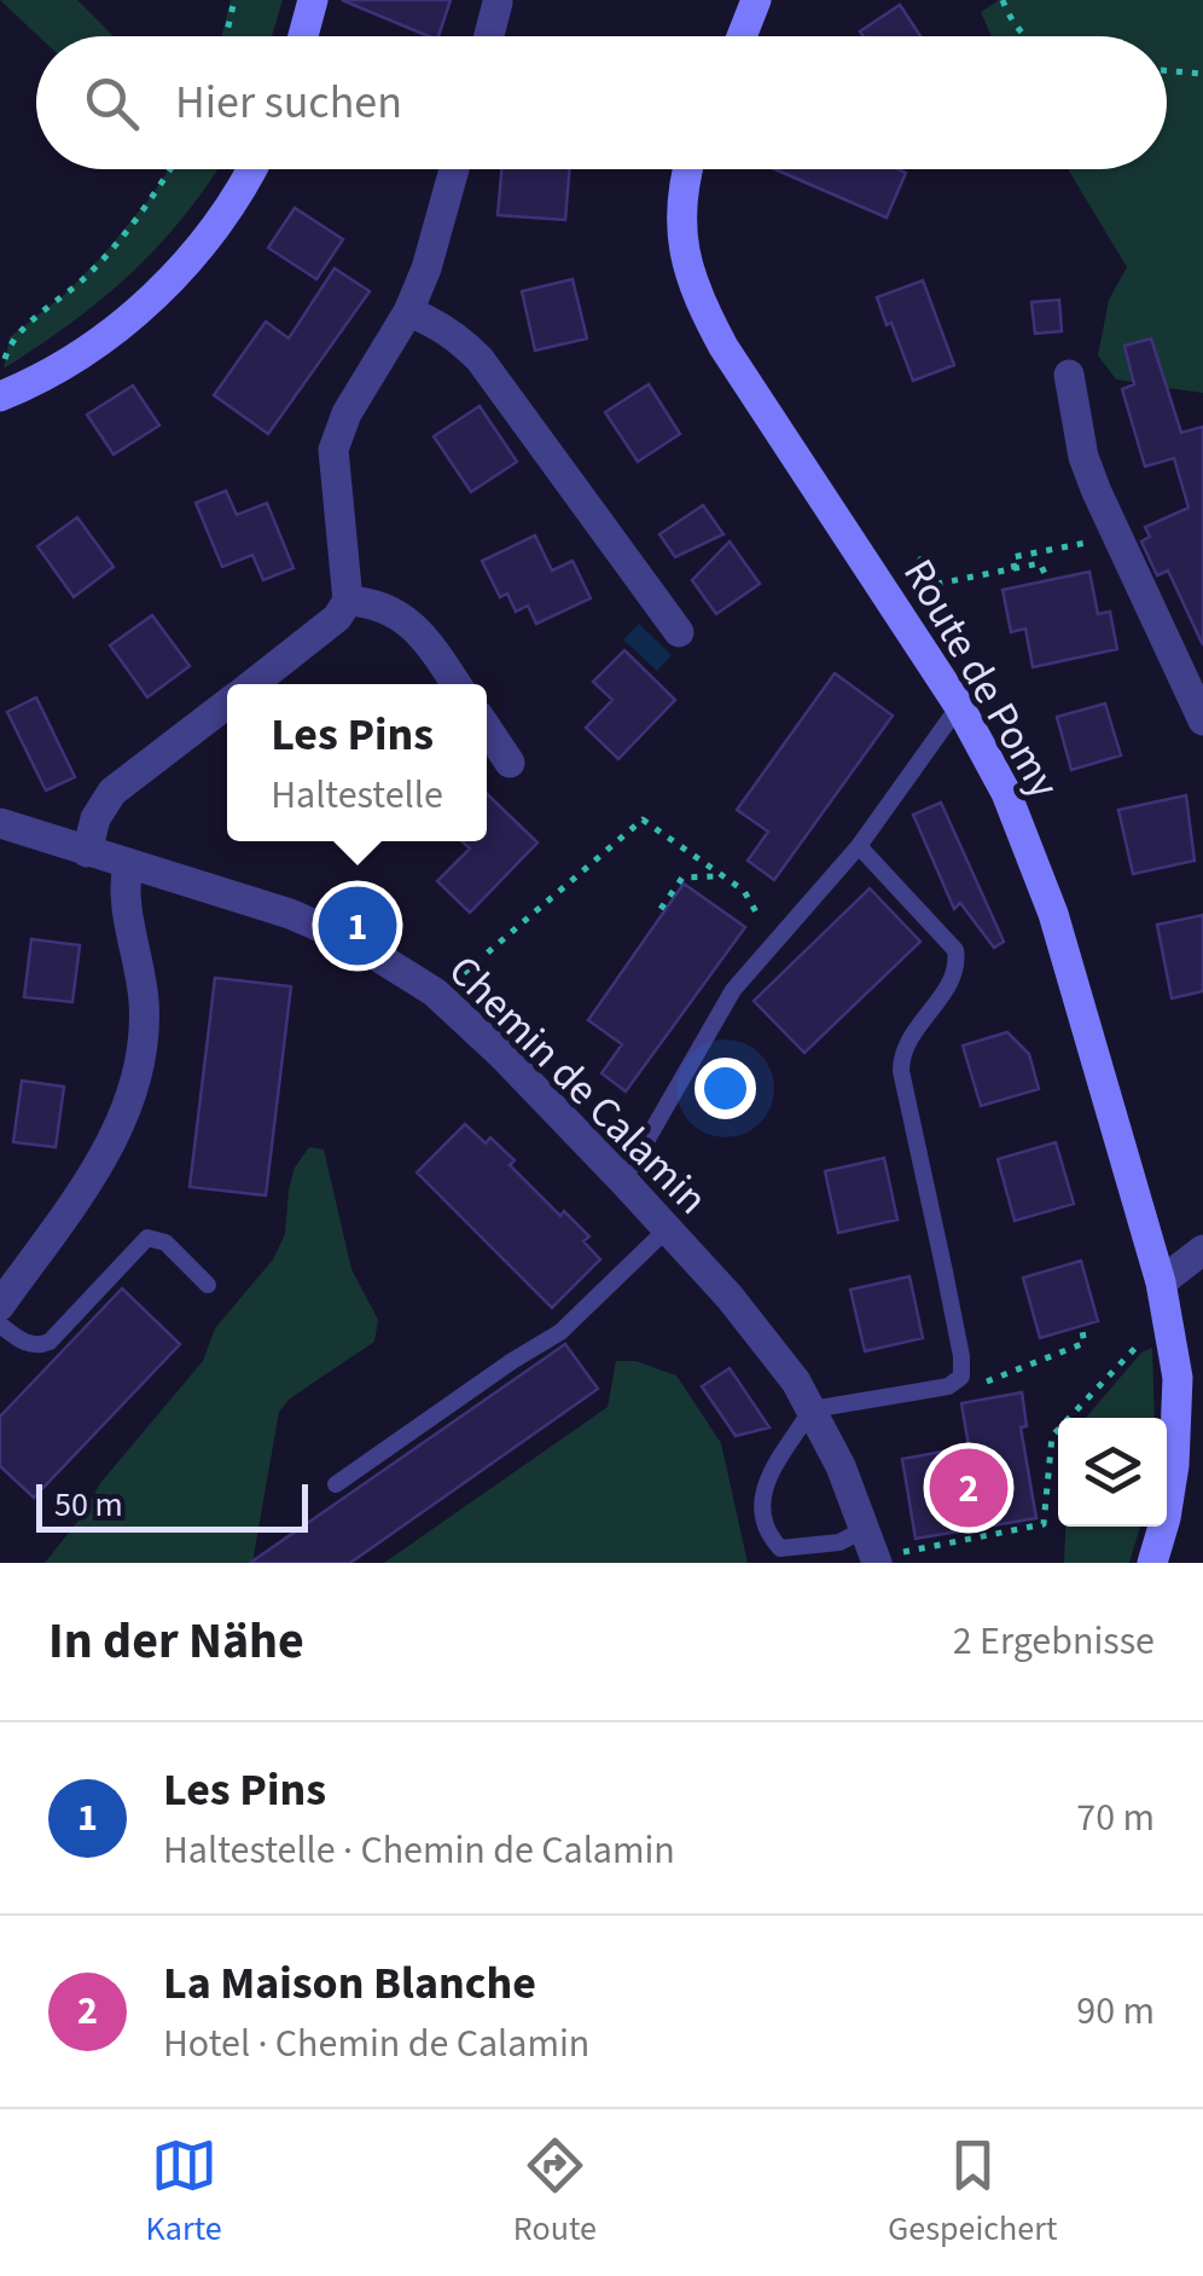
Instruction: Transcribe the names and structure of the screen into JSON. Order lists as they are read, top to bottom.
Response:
{
  "streets": {
    "main road": ["Route de Pomy"],
    "street": ["Chemin de Calamin"]
  },
  "scale_bar": "50 m",
  "page": {
    "search": "Hier suchen",
    "popup": ["Les Pins", "Haltestelle"],
    "pins": ["1", "2"],
    "scale": "50 m",
    "heading": ["In der Nähe", "2 Ergebnisse"],
    "list": [
      {
        "mark": "1",
        "name": "Les Pins",
        "note": "Haltestelle · Chemin de Calamin",
        "value": "70 m"
      },
      {
        "mark": "2",
        "name": "La Maison Blanche",
        "note": "Hotel · Chemin de Calamin",
        "value": "90 m"
      }
    ],
    "nav": ["Karte", "Route", "Gespeichert"]
  }
}
